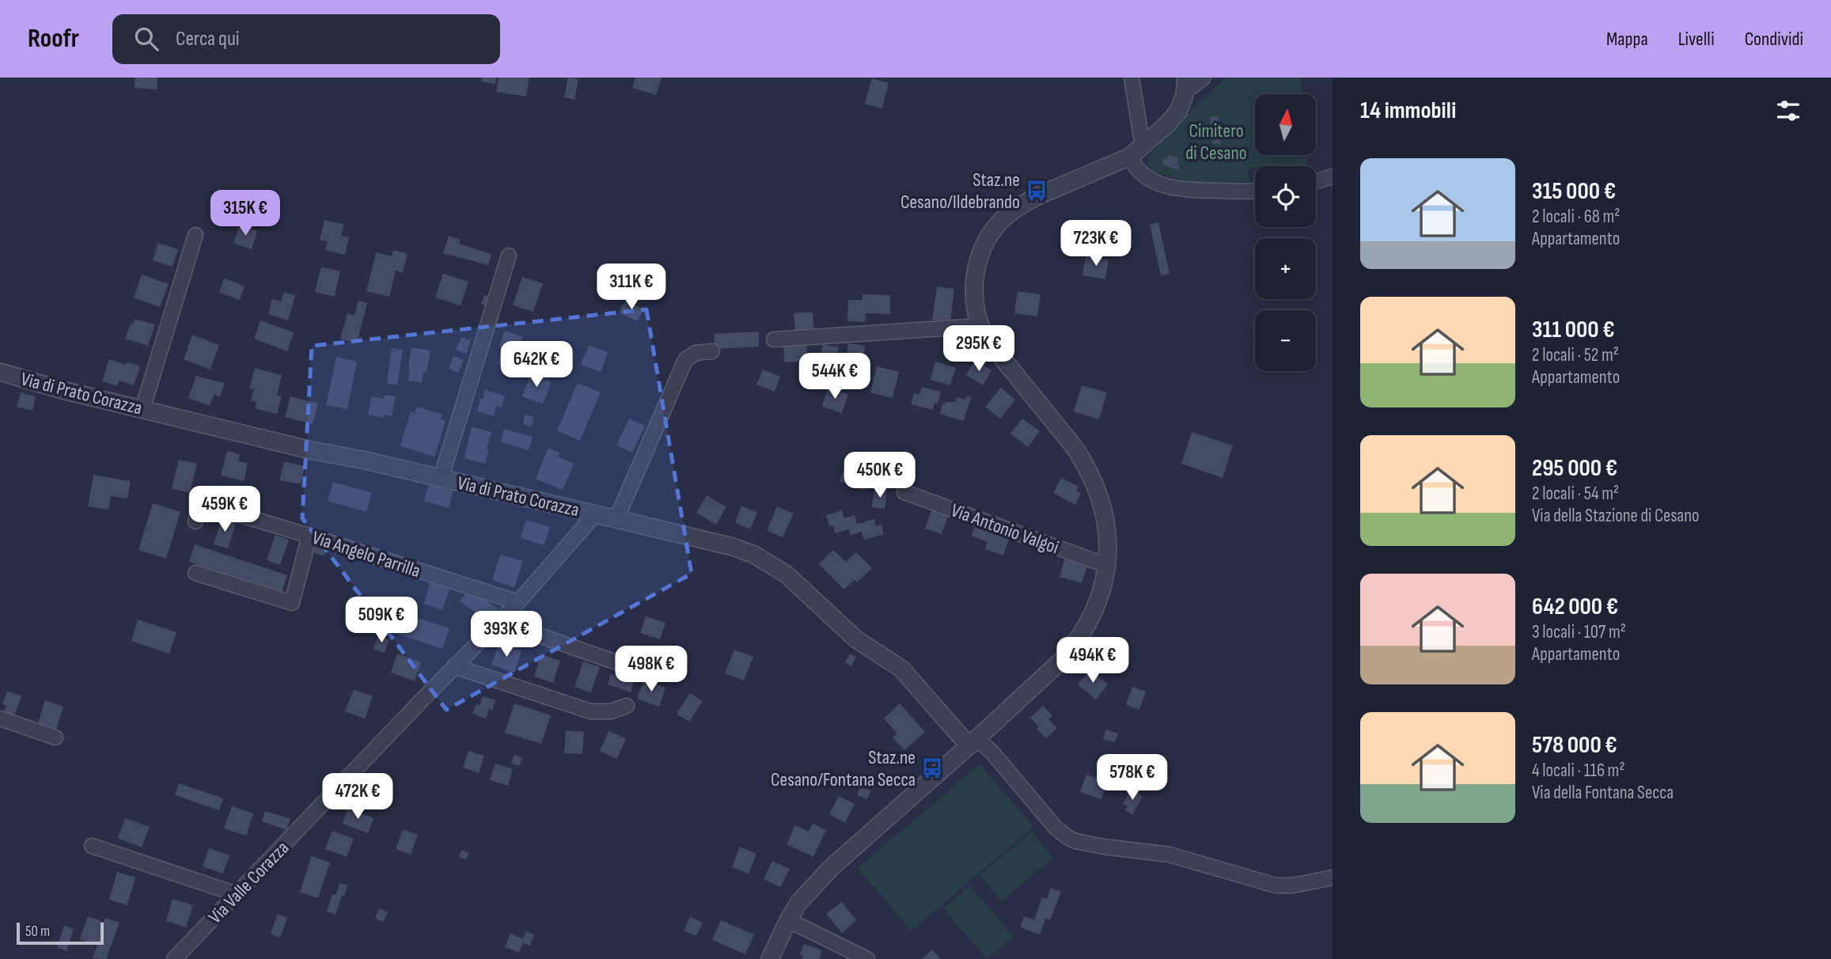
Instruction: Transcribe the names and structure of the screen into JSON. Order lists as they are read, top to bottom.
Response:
{
  "streets": {
    "street": [
      "Via di Prato Corazza",
      "Via Antonio Valgoi",
      "Via Angelo Parrilla",
      "Via Valle Corazza"
    ]
  },
  "crossings": [
    ["Via di Prato Corazza", "Via Valle Corazza"],
    ["Via Angelo Parrilla", "Via Valle Corazza"]
  ],
  "parks": ["Cimitero di Cesano"],
  "places": {
    "bus stop": ["Staz.ne Cesano/Ildebrando", "Staz.ne Cesano/Fontana Secca"]
  },
  "scale_bar": "50 m",
  "north": "top",
  "page": {
    "header": "Roofr",
    "search": "Cerca qui",
    "nav": ["Mappa", "Livelli", "Condividi"],
    "heading": "14 immobili",
    "map_buttons": ["+", "−"],
    "list": [
      {
        "name": "315 000 €",
        "note": "2 locali · 68 m² · Appartamento"
      },
      {
        "name": "311 000 €",
        "note": "2 locali · 52 m² · Appartamento"
      },
      {
        "name": "295 000 €",
        "note": "2 locali · 54 m² · Via della Stazione di Cesano"
      },
      {
        "name": "642 000 €",
        "note": "3 locali · 107 m² · Appartamento"
      },
      {
        "name": "578 000 €",
        "note": "4 locali · 116 m² · Via della Fontana Secca"
      }
    ],
    "price": [
      "315K €",
      "723K €",
      "311K €",
      "295K €",
      "642K €",
      "544K €",
      "450K €",
      "459K €",
      "509K €",
      "393K €",
      "494K €",
      "498K €",
      "578K €",
      "472K €"
    ],
    "scale": "50 m"
  }
}
